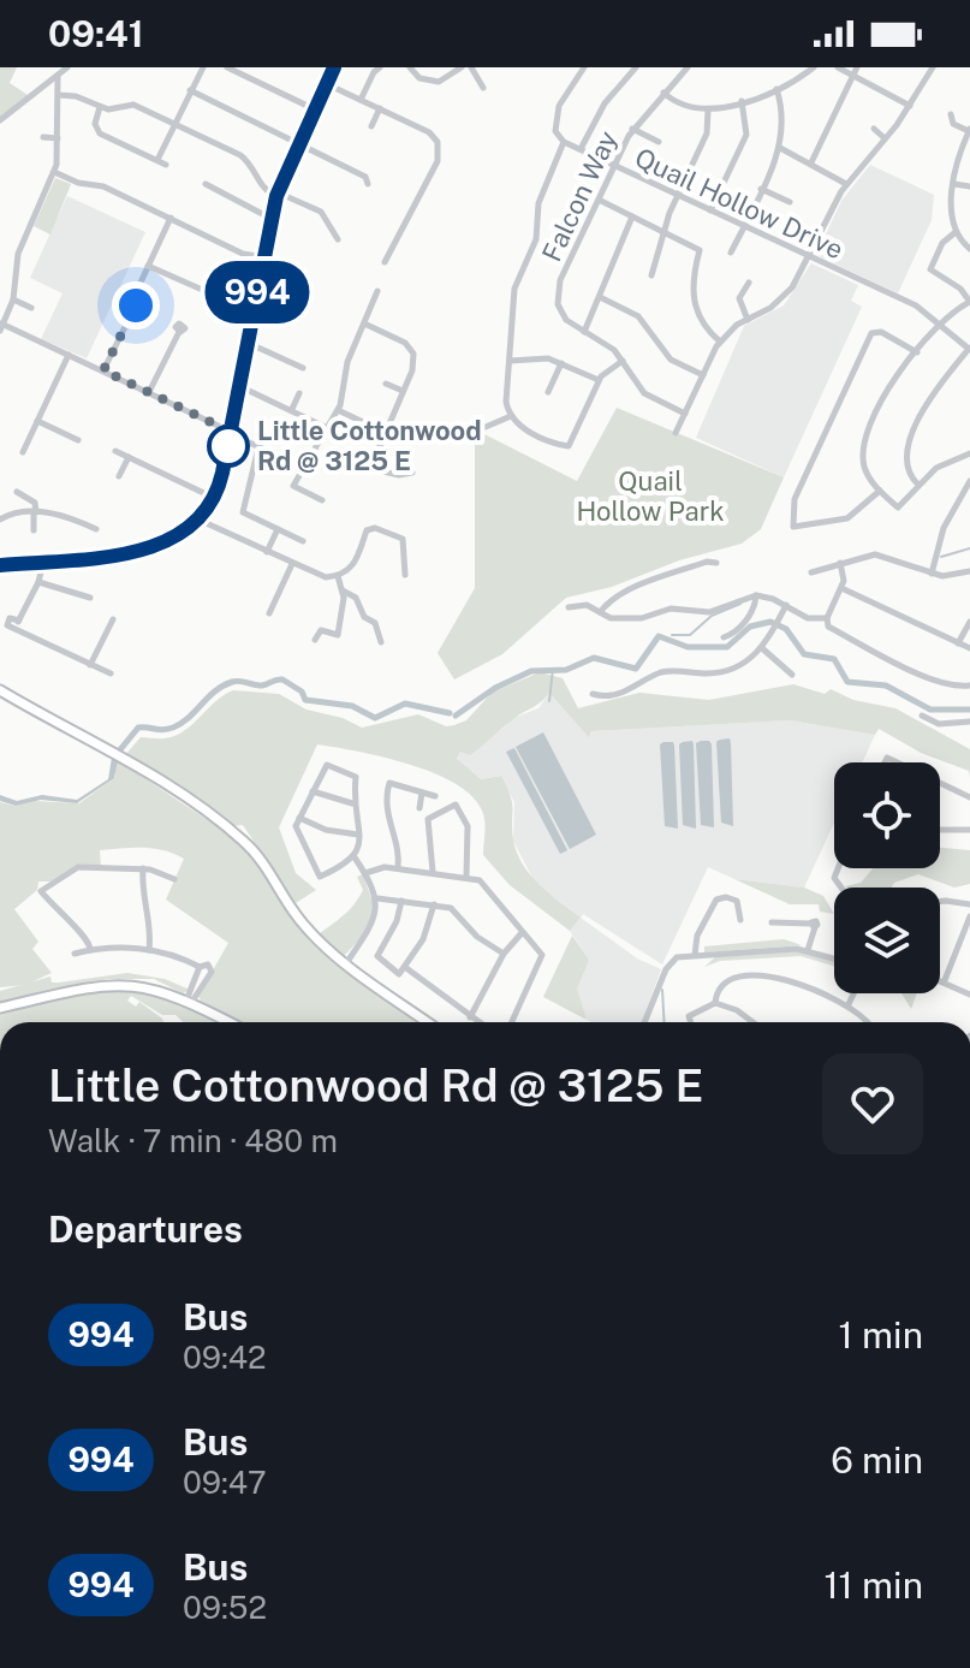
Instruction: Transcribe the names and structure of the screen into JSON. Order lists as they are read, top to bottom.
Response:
{
  "streets": {
    "street": ["Falcon Way", "Quail Hollow Drive"]
  },
  "crossings": [
    ["Falcon Way", "Quail Hollow Drive"]
  ],
  "parks": ["Quail Hollow Park"],
  "places": ["Little Cottonwood Rd @ 3125 E"],
  "lines": ["bus line 994"],
  "page": {
    "status": "09:41",
    "on_map": "994",
    "heading": [
      ["Little Cottonwood Rd @ 3125 E", "Walk · 7 min · 480 m"],
      "Departures"
    ],
    "list": [
      {
        "mark": "994",
        "name": "Bus",
        "note": "09:42",
        "value": "1 min"
      },
      {
        "mark": "994",
        "name": "Bus",
        "note": "09:47",
        "value": "6 min"
      },
      {
        "mark": "994",
        "name": "Bus",
        "note": "09:52",
        "value": "11 min"
      }
    ]
  }
}
